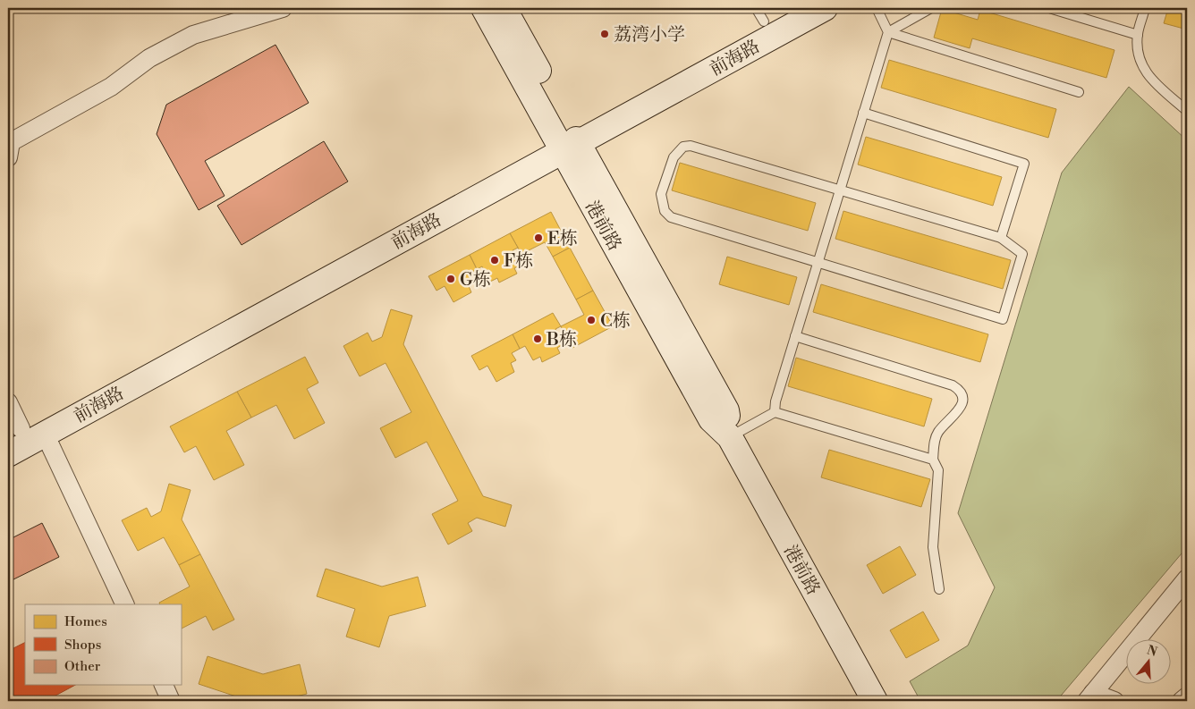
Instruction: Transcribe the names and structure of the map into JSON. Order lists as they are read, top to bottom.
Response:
{
  "streets": {
    "street": ["前海路", "港前路"]
  },
  "crossings": [
    ["前海路", "港前路"]
  ],
  "places": [
    "荔湾小学",
    "E栋",
    "F栋",
    "G栋",
    "C栋",
    "B栋"
  ],
  "legend": ["Homes", "Shops", "Other"],
  "north": "top"
}
